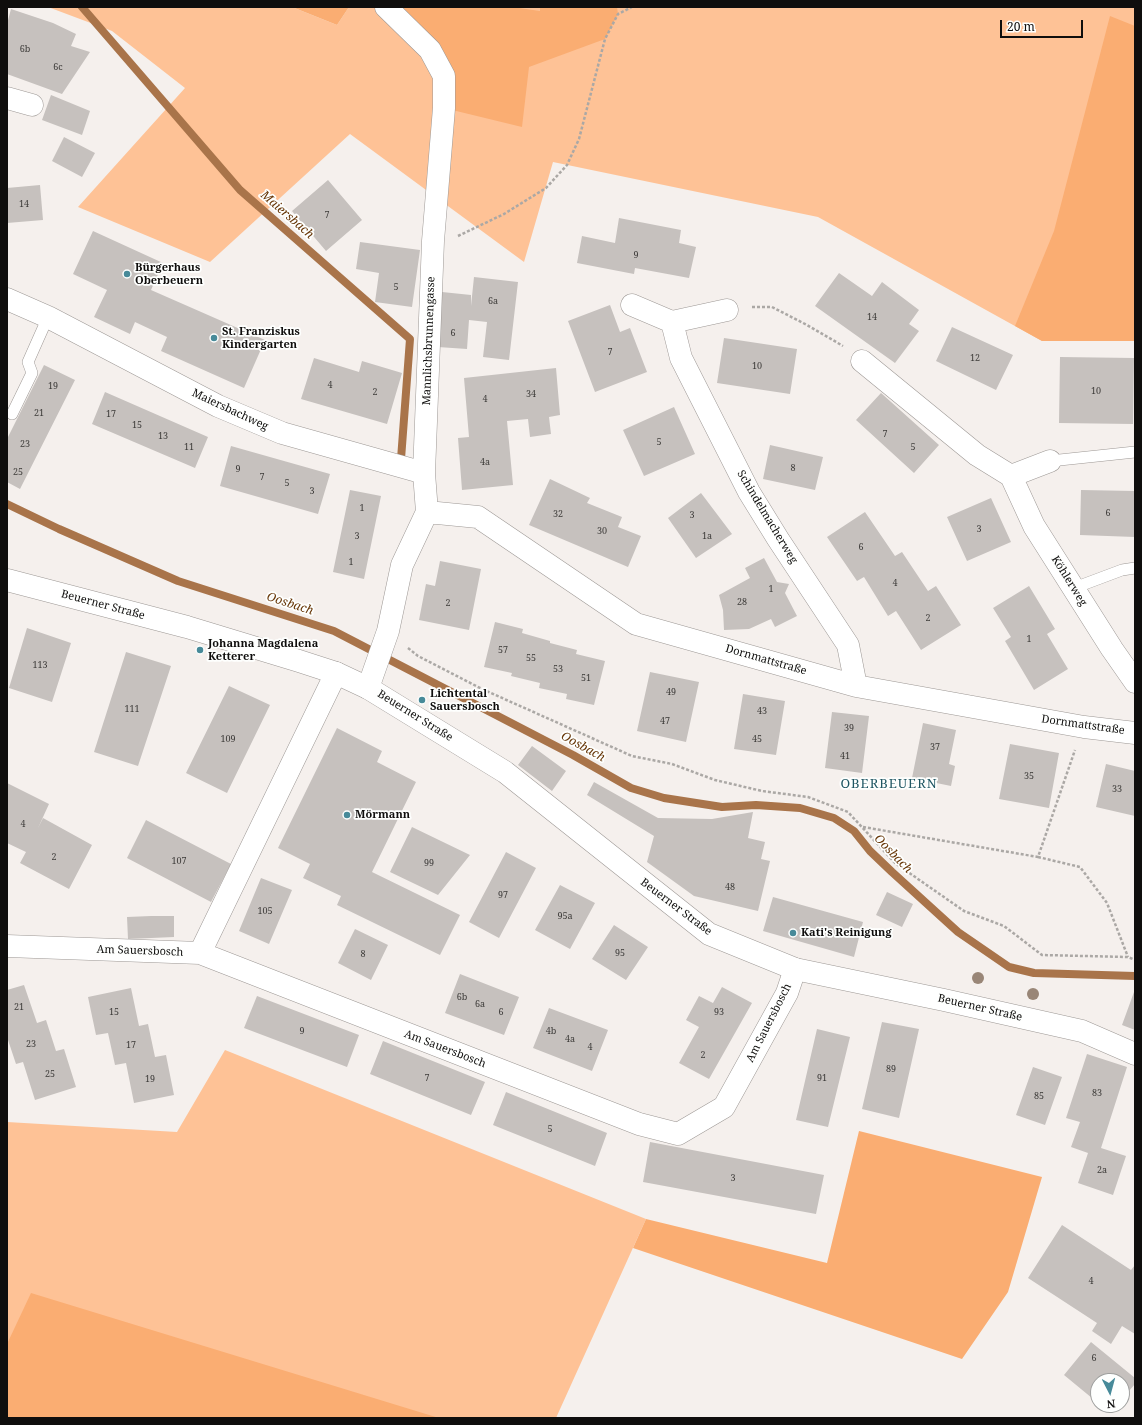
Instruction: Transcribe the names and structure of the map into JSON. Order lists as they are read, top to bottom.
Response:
{
  "streets": {
    "street": [
      "Mannlichsbrunnengasse",
      "Maiersbachweg",
      "Schindelmacherweg",
      "Köhlerweg",
      "Beuerner Straße",
      "Dornmattstraße",
      "Am Sauersbosch"
    ]
  },
  "crossings": [
    ["Mannlichsbrunnengasse", "Maiersbachweg"],
    ["Mannlichsbrunnengasse", "Beuerner Straße"],
    ["Mannlichsbrunnengasse", "Dornmattstraße"],
    ["Schindelmacherweg", "Dornmattstraße"],
    ["Beuerner Straße", "Am Sauersbosch"]
  ],
  "districts": ["OBERBEUERN"],
  "water": ["Maiersbach", "Oosbach"],
  "places": [
    "Bürgerhaus Oberbeuern",
    "St. Franziskus Kindergarten",
    "Johanna Magdalena Ketterer",
    "Lichtental Sauersbosch",
    "Mörmann",
    "Kati's Reinigung"
  ],
  "house_numbers": [
    "6b",
    "6c",
    "14",
    "7",
    "9",
    "5",
    "6a",
    "14",
    "6",
    "7",
    "12",
    "10",
    "4",
    "19",
    "10",
    "2",
    "34",
    "4",
    "21",
    "17",
    "15",
    "7",
    "13",
    "5",
    "23",
    "11",
    "5",
    "4a",
    "8",
    "9",
    "25",
    "7",
    "5",
    "3",
    "1",
    "6",
    "32",
    "3",
    "3",
    "30",
    "3",
    "1a",
    "6",
    "1",
    "4",
    "1",
    "28",
    "2",
    "2",
    "1",
    "57",
    "55",
    "113",
    "53",
    "51",
    "49",
    "111",
    "43",
    "47",
    "39",
    "109",
    "45",
    "37",
    "41",
    "35",
    "33",
    "4",
    "2",
    "107",
    "99",
    "48",
    "97",
    "105",
    "95a",
    "95",
    "8",
    "6b",
    "6a",
    "21",
    "15",
    "6",
    "93",
    "9",
    "4b",
    "4a",
    "23",
    "17",
    "4",
    "2",
    "89",
    "25",
    "7",
    "91",
    "19",
    "83",
    "85",
    "5",
    "2a",
    "3",
    "4",
    "6"
  ],
  "scale_bar": "20 m",
  "north": "bottom"
}
